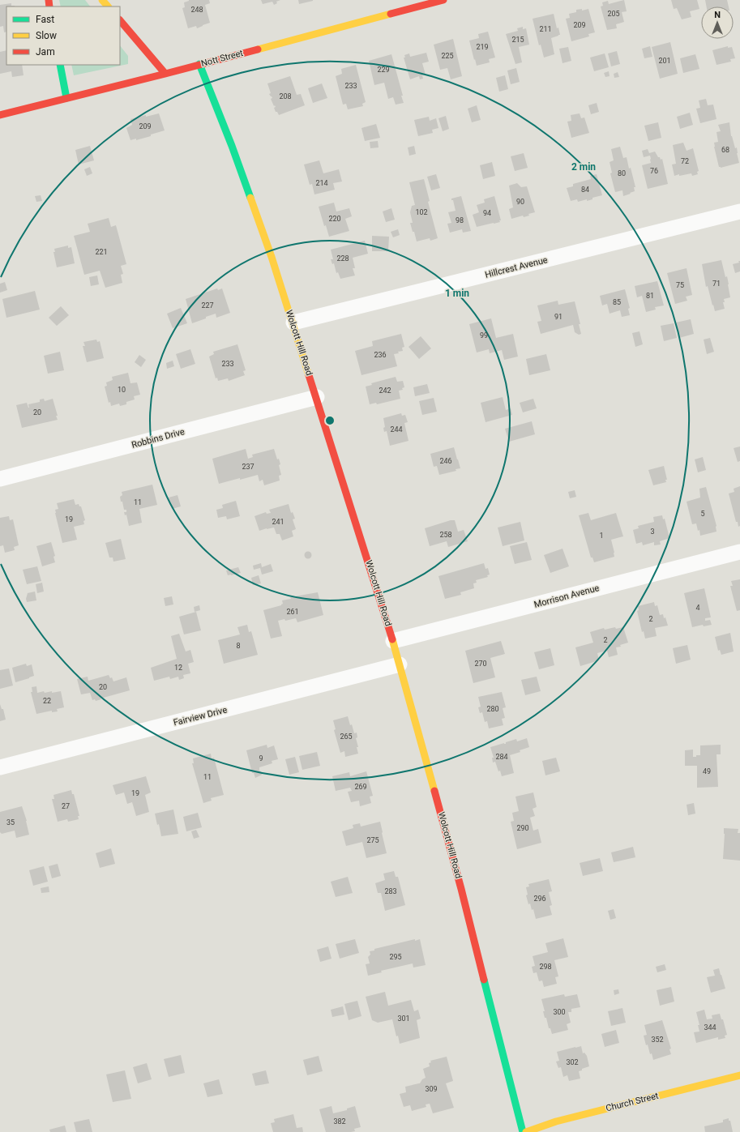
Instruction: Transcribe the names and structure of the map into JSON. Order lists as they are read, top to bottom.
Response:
{
  "streets": {
    "street": [
      "Nott Street",
      "Hillcrest Avenue",
      "Wolcott Hill Road",
      "Robbins Drive",
      "Morrison Avenue",
      "Fairview Drive",
      "Church Street"
    ]
  },
  "crossings": [
    ["Nott Street", "Wolcott Hill Road"],
    ["Hillcrest Avenue", "Wolcott Hill Road"],
    ["Wolcott Hill Road", "Robbins Drive"],
    ["Wolcott Hill Road", "Morrison Avenue"],
    ["Wolcott Hill Road", "Fairview Drive"]
  ],
  "house_numbers": [
    "248",
    "205",
    "209",
    "211",
    "215",
    "219",
    "225",
    "201",
    "229",
    "233",
    "208",
    "209",
    "68",
    "72",
    "76",
    "80",
    "214",
    "84",
    "90",
    "102",
    "94",
    "220",
    "98",
    "221",
    "228",
    "71",
    "75",
    "81",
    "85",
    "227",
    "91",
    "99",
    "236",
    "233",
    "10",
    "242",
    "20",
    "244",
    "246",
    "237",
    "11",
    "5",
    "19",
    "241",
    "3",
    "258",
    "1",
    "4",
    "261",
    "2",
    "2",
    "8",
    "270",
    "12",
    "20",
    "22",
    "280",
    "265",
    "284",
    "9",
    "49",
    "11",
    "269",
    "19",
    "27",
    "35",
    "290",
    "275",
    "283",
    "296",
    "295",
    "298",
    "300",
    "301",
    "344",
    "352",
    "302",
    "309",
    "382"
  ],
  "legend": ["Fast", "Slow", "Jam"],
  "north": "top",
  "rings": ["2 min", "1 min"]
}
